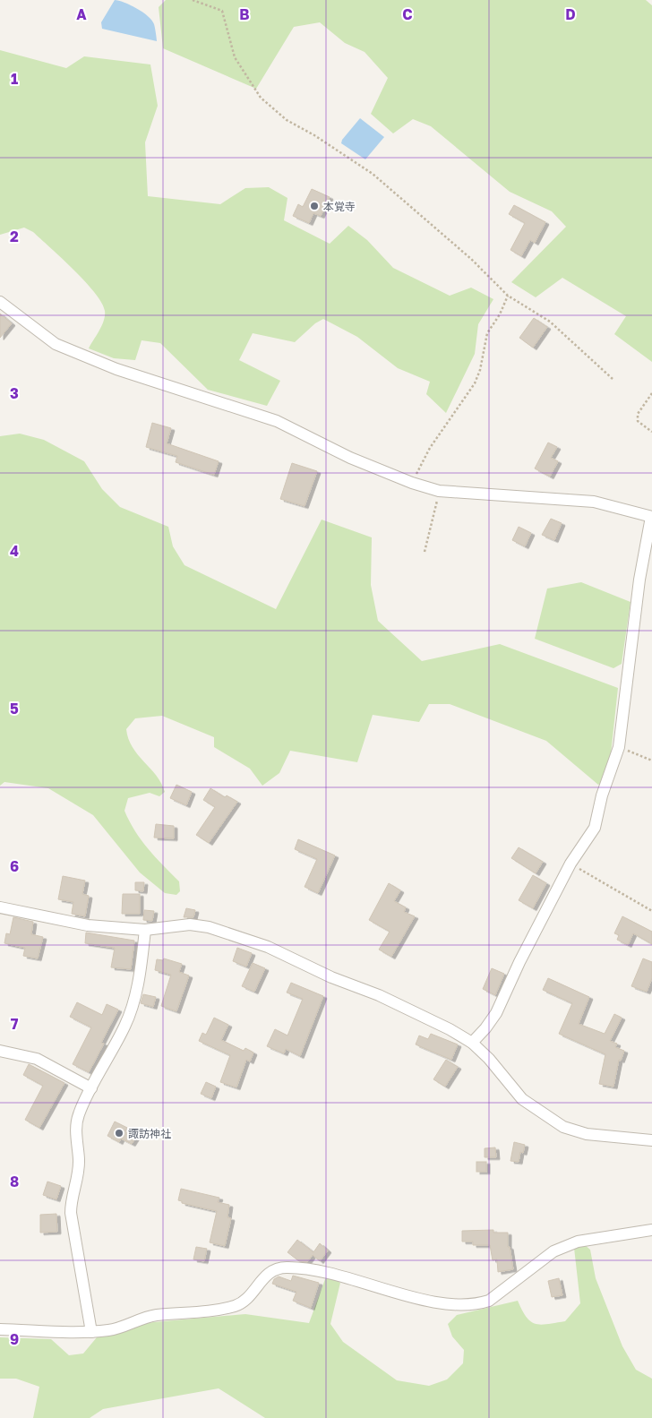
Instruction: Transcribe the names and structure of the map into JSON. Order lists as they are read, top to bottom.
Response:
{
  "places": ["本覚寺", "諏訪神社"],
  "grid": {
    "columns": [
      "A",
      "B",
      "C",
      "D"
    ],
    "rows": [
      "1",
      "2",
      "3",
      "4",
      "5",
      "6",
      "7",
      "8",
      "9"
    ]
  }
}
